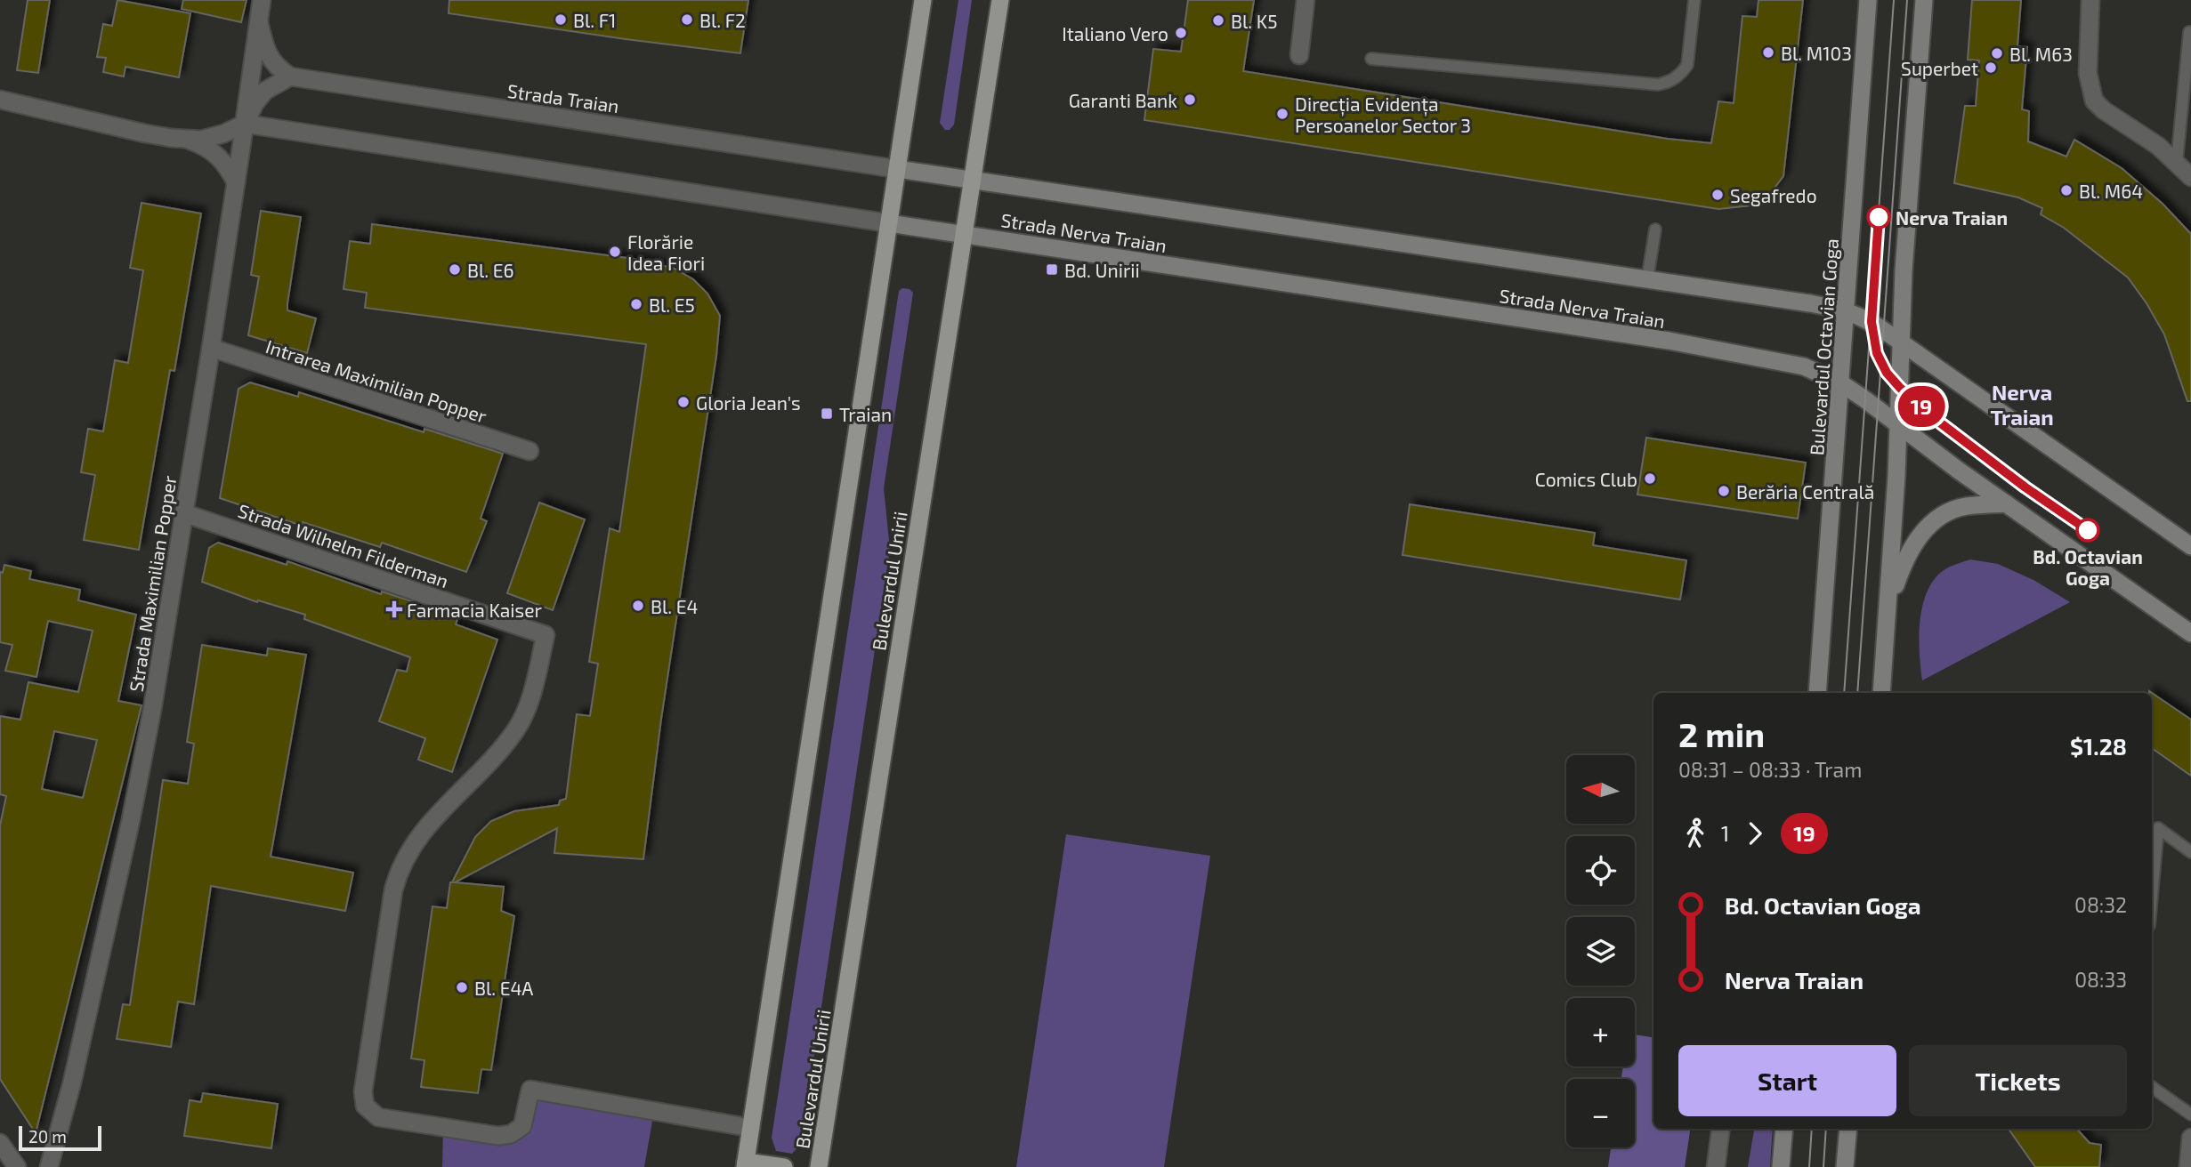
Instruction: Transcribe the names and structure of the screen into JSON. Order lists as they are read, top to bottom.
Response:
{
  "streets": {
    "main road": ["Strada Nerva Traian", "Bulevardul Octavian Goga", "Bulevardul Unirii"],
    "street": [
      "Strada Traian",
      "Intrarea Maximilian Popper",
      "Strada Wilhelm Filderman",
      "Strada Maximilian Popper"
    ]
  },
  "crossings": [
    ["Strada Traian", "Strada Nerva Traian"],
    ["Strada Nerva Traian", "Bulevardul Octavian Goga"],
    ["Strada Nerva Traian", "Bulevardul Unirii"],
    ["Intrarea Maximilian Popper", "Strada Maximilian Popper"],
    ["Strada Wilhelm Filderman", "Strada Maximilian Popper"]
  ],
  "districts": ["Nerva Traian"],
  "places": {
    "other": [
      "Bl. F1",
      "Bl. F2",
      "Bl. K5",
      "Italiano Vero",
      "Bl. M103",
      "Bl. M63",
      "Superbet",
      "Garanti Bank",
      "Direcția Evidența Persoanelor Sector 3",
      "Bl. M64",
      "Segafredo",
      "Nerva Traian",
      "Florărie Idea Fiori",
      "Bl. E6",
      "Bl. E5",
      "Gloria Jean's",
      "Comics Club",
      "Berăria Centrală",
      "Bd. Octavian Goga",
      "Bl. E4",
      "Bl. E4A"
    ],
    "transit": ["Bd. Unirii", "Traian"],
    "health": ["Farmacia Kaiser"]
  },
  "lines": ["tram line 19"],
  "scale_bar": "20 m",
  "north": "left",
  "page": {
    "on_map": "19",
    "heading": ["2 min", "08:31 – 08:33 · Tram", "$1.28"],
    "map_buttons": ["+", "−"],
    "legs": ["1", "19"],
    "list": [
      {
        "name": "Bd. Octavian Goga",
        "value": "08:32"
      },
      {
        "name": "Nerva Traian",
        "value": "08:33"
      }
    ],
    "buttons": ["Start", "Tickets"],
    "scale": "20 m"
  }
}
